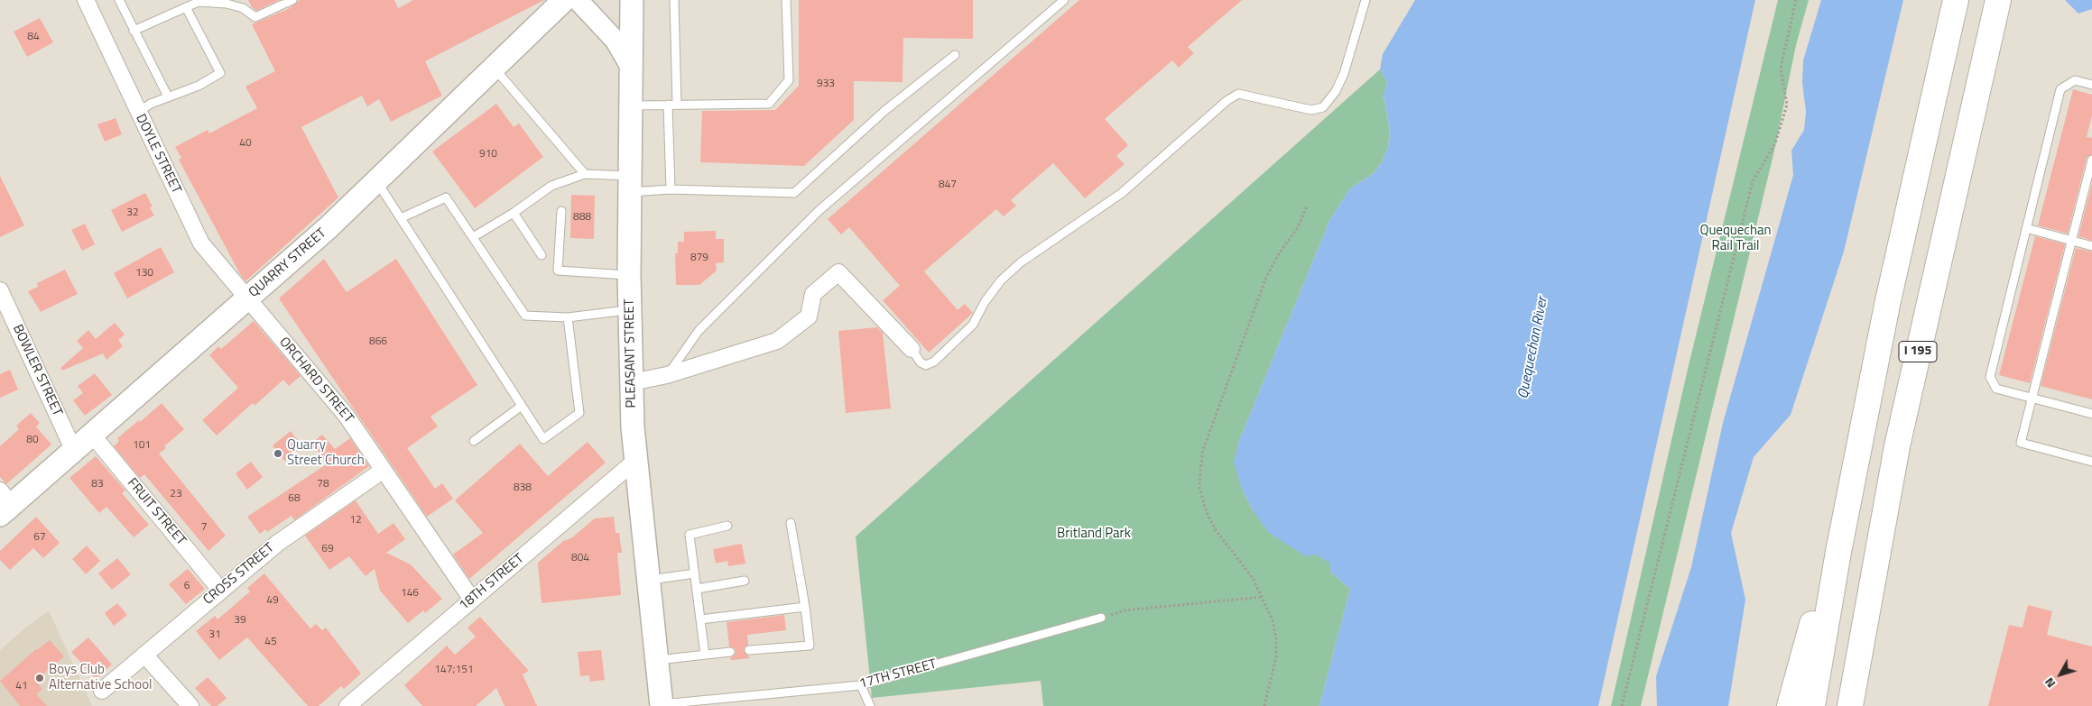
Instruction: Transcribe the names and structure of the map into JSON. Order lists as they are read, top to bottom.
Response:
{
  "streets": {
    "highway": ["I 195"],
    "main road": ["QUARRY STREET", "PLEASANT STREET"],
    "street": [
      "DOYLE STREET",
      "BOWLER STREET",
      "ORCHARD STREET",
      "FRUIT STREET",
      "CROSS STREET",
      "18TH STREET"
    ],
    "lane": ["17TH STREET"]
  },
  "crossings": [
    ["DOYLE STREET", "QUARRY STREET"],
    ["DOYLE STREET", "ORCHARD STREET"],
    ["QUARRY STREET", "BOWLER STREET"],
    ["QUARRY STREET", "ORCHARD STREET"],
    ["QUARRY STREET", "FRUIT STREET"],
    ["PLEASANT STREET", "18TH STREET"],
    ["PLEASANT STREET", "17TH STREET"],
    ["ORCHARD STREET", "CROSS STREET"],
    ["ORCHARD STREET", "18TH STREET"],
    ["FRUIT STREET", "CROSS STREET"]
  ],
  "water": ["Quequechan River"],
  "parks": ["Quequechan Rail Trail", "Britland Park"],
  "places": ["Quarry Street Church", "Boys Club Alternative School"],
  "house_numbers": [
    "84",
    "933",
    "40",
    "910",
    "847",
    "32",
    "888",
    "879",
    "130",
    "866",
    "80",
    "101",
    "83",
    "78",
    "838",
    "23",
    "68",
    "12",
    "7",
    "67",
    "69",
    "804",
    "6",
    "146",
    "49",
    "39",
    "31",
    "45",
    "147;151",
    "41"
  ],
  "north": "bottom left"
}
